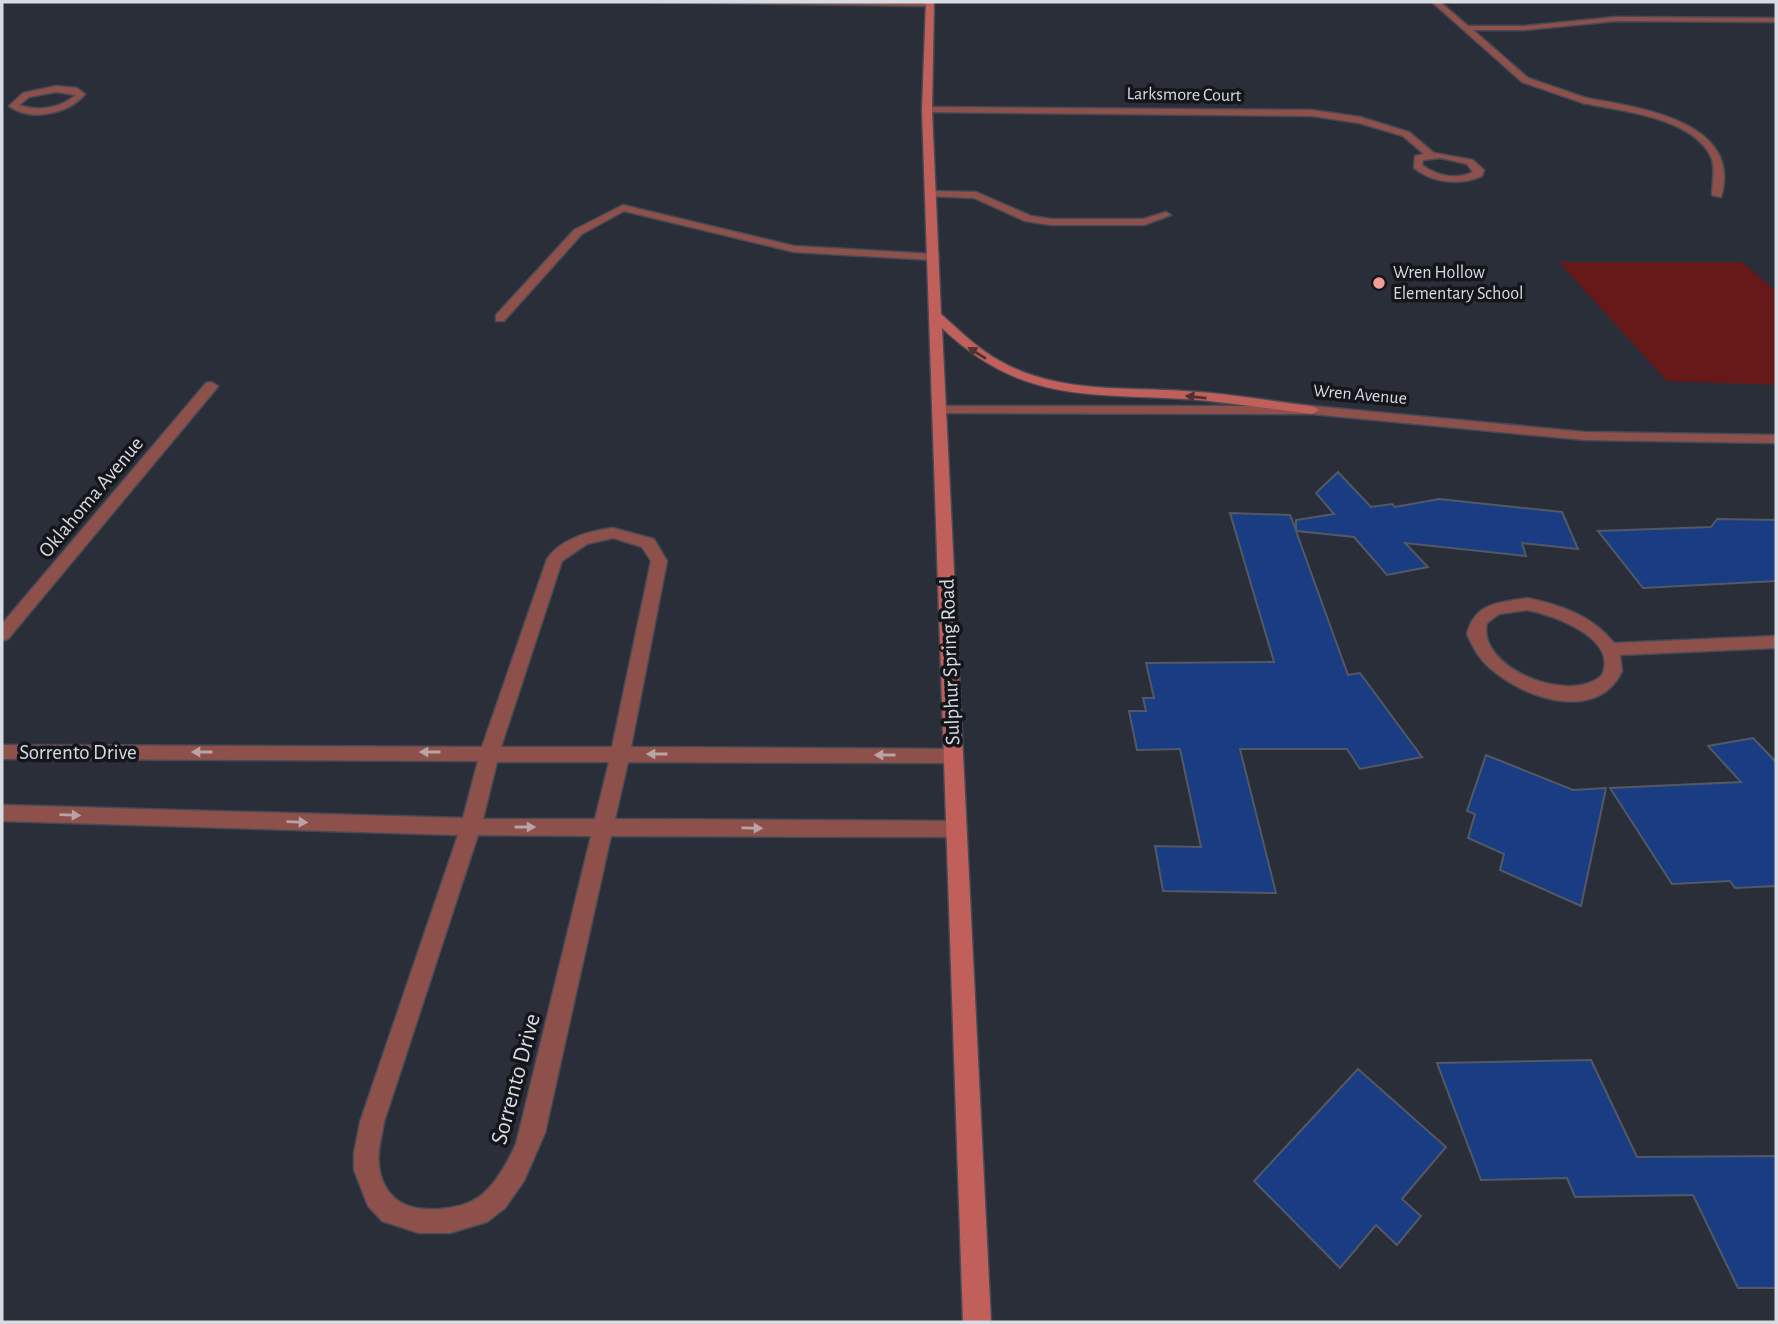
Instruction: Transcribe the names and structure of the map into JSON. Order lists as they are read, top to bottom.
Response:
{
  "streets": {
    "main road": ["Sulphur Spring Road"],
    "street": [
      "Larksmore Court",
      "Wren Avenue",
      "Oklahoma Avenue",
      "Sorrento Drive"
    ]
  },
  "crossings": [
    ["Larksmore Court", "Sulphur Spring Road"],
    ["Wren Avenue", "Sulphur Spring Road"],
    ["Sulphur Spring Road", "Sorrento Drive"]
  ],
  "places": ["Wren Hollow Elementary School"]
}
